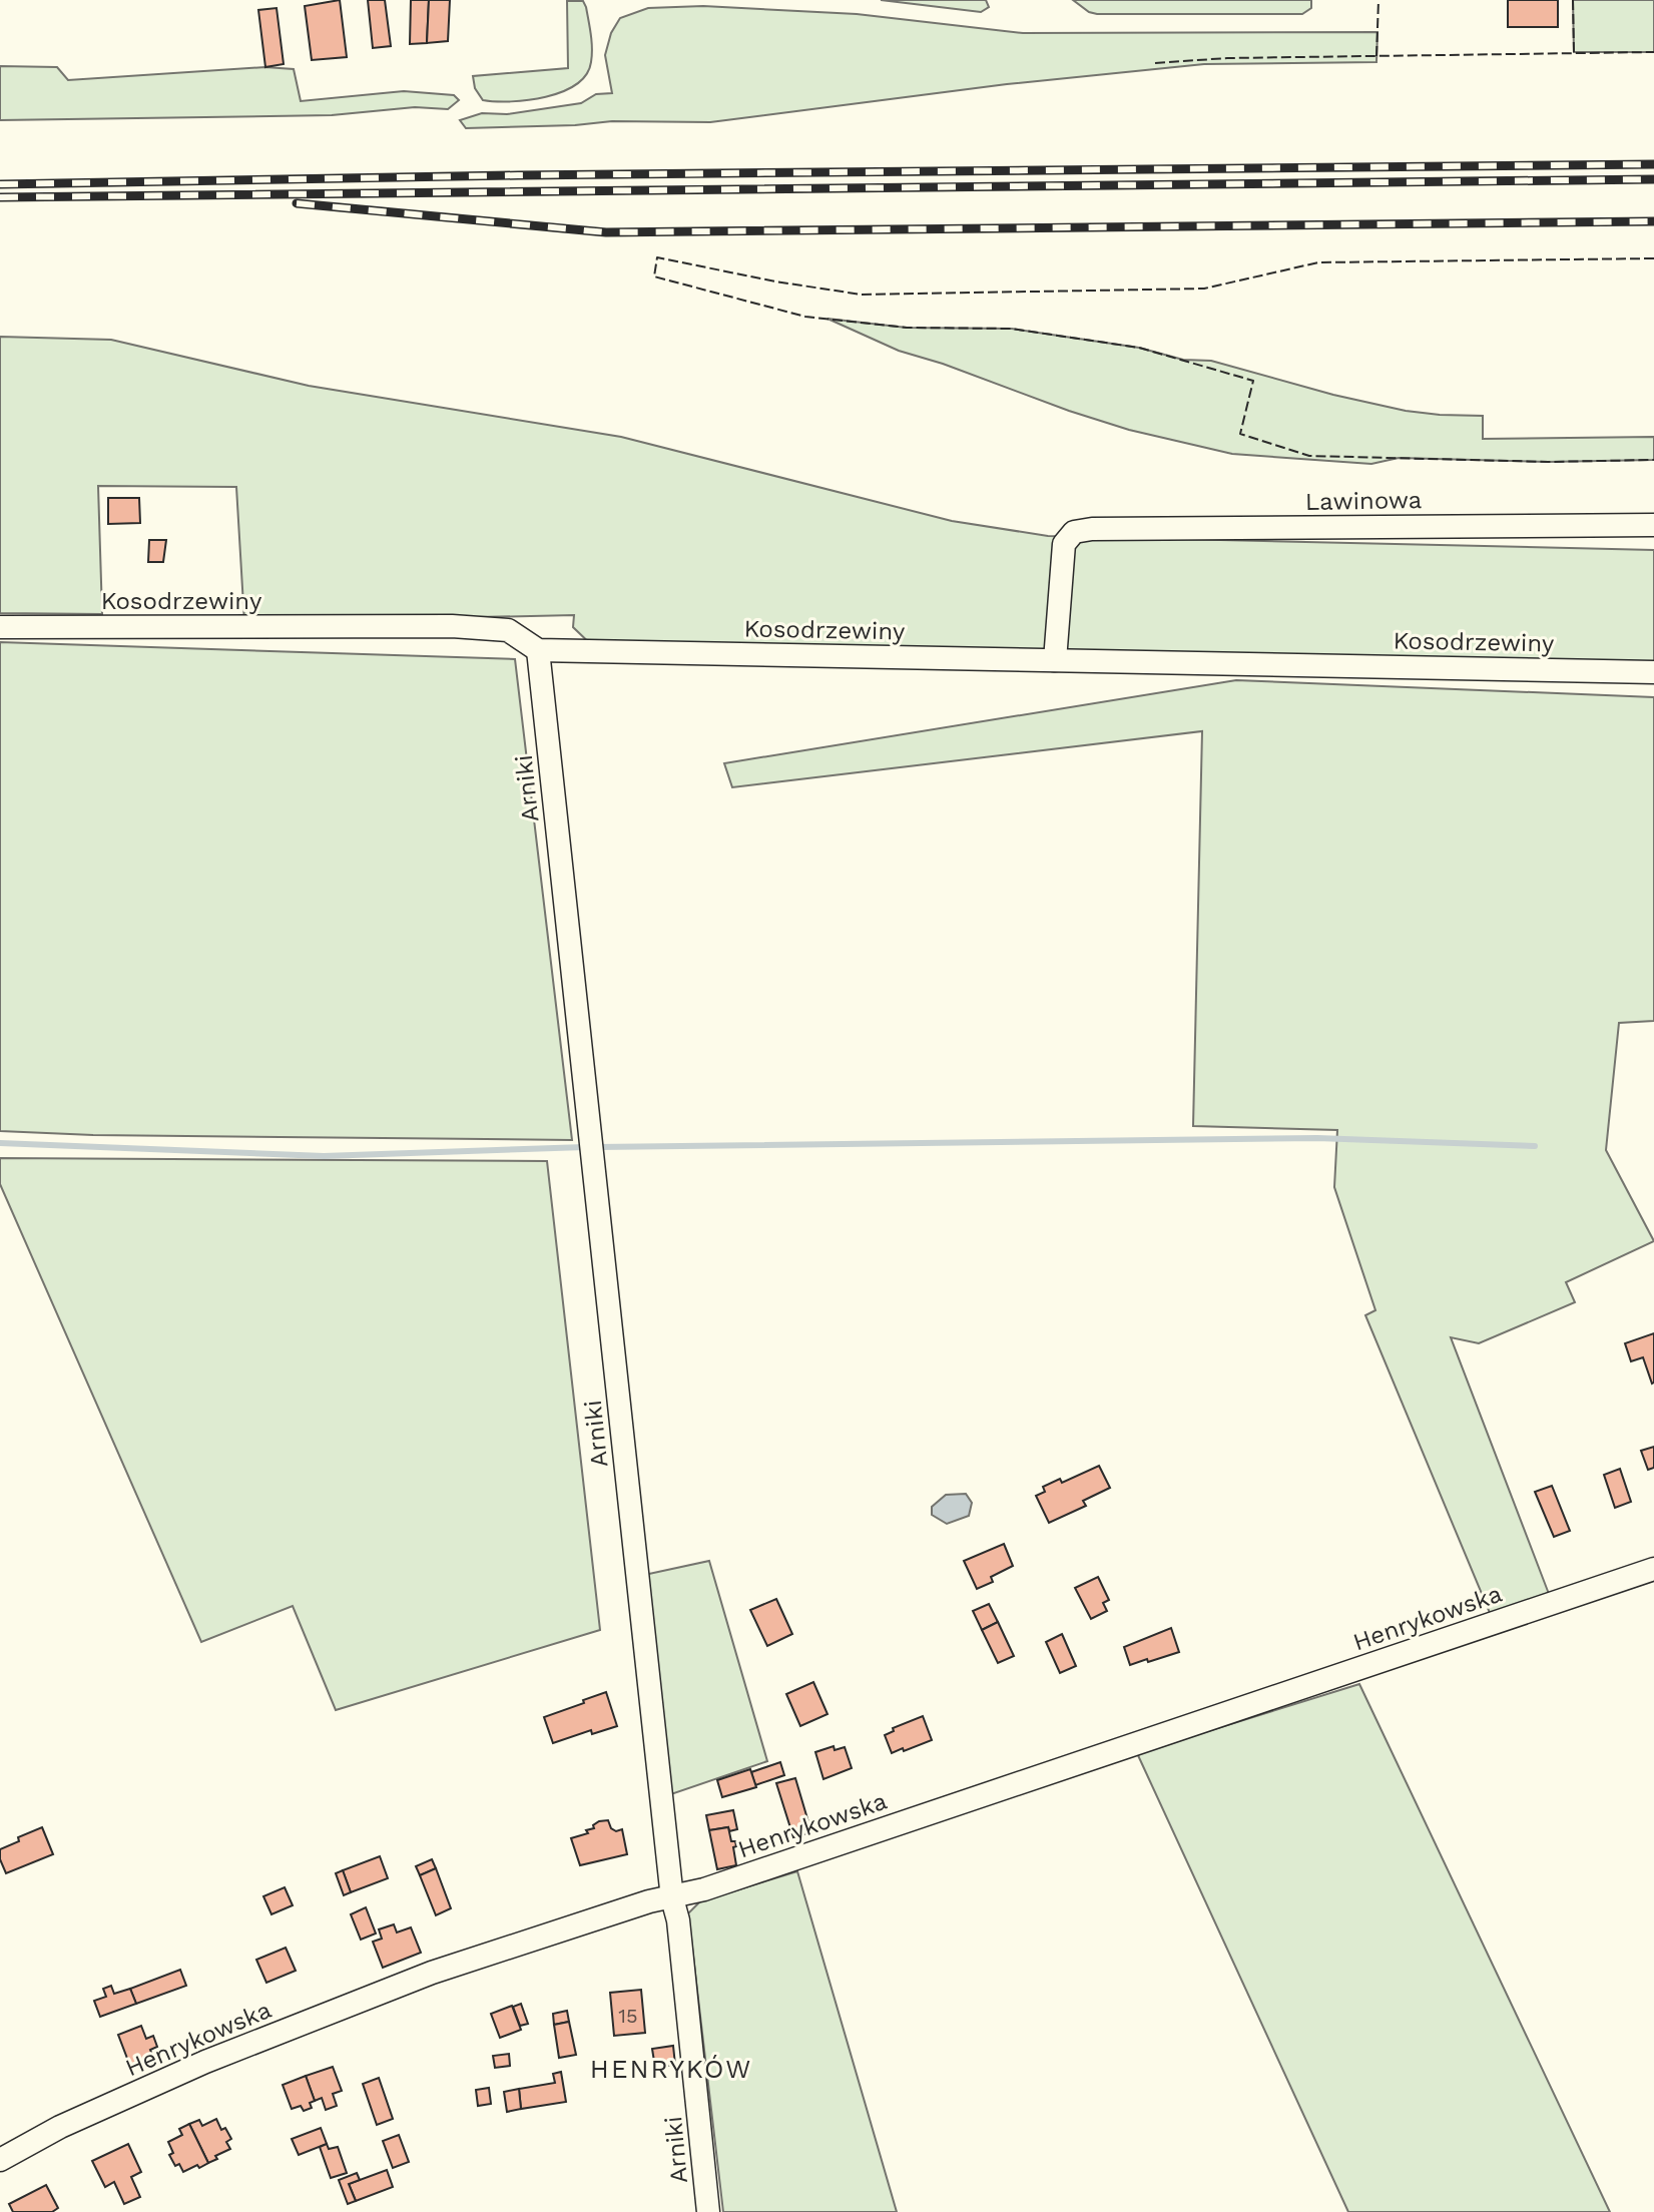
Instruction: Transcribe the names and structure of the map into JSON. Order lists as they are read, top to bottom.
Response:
{
  "streets": {
    "street": [
      "Lawinowa",
      "Kosodrzewiny",
      "Arniki",
      "Henrykowska"
    ]
  },
  "crossings": [
    ["Lawinowa", "Kosodrzewiny"],
    ["Kosodrzewiny", "Arniki"],
    ["Arniki", "Henrykowska"]
  ],
  "districts": ["HENRYKÓW"],
  "house_numbers": ["15"]
}
